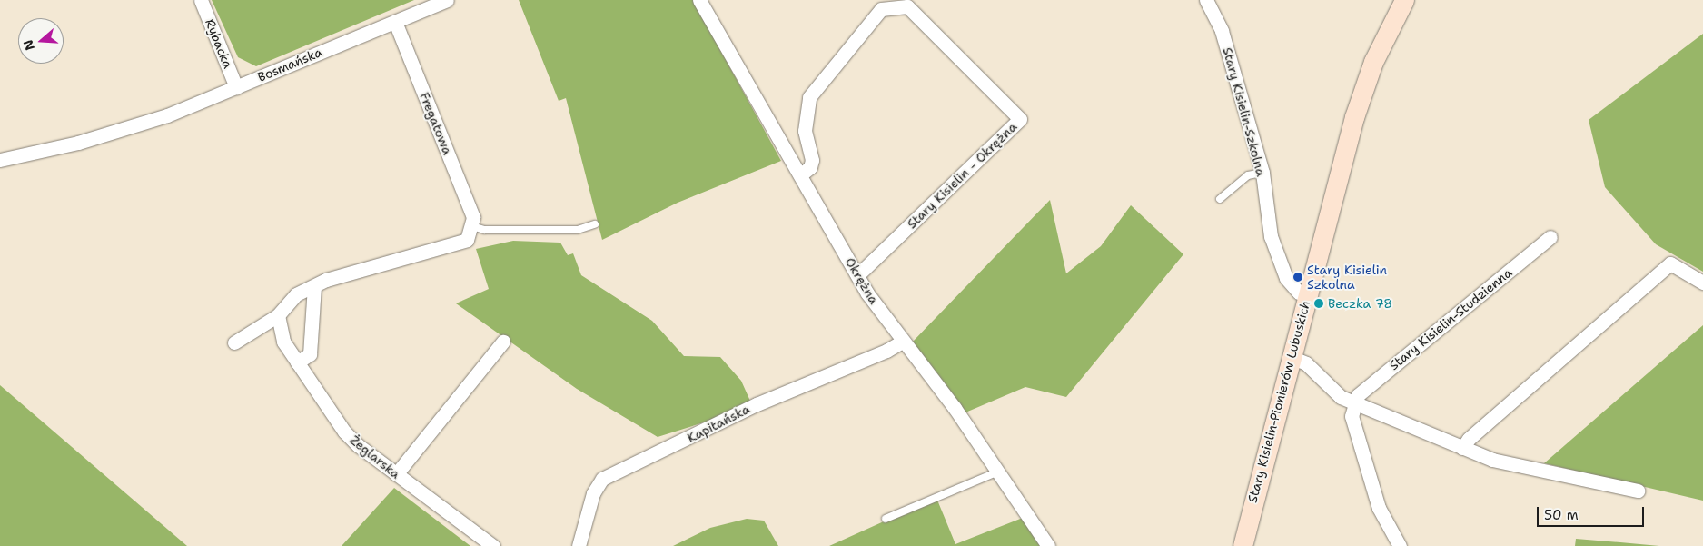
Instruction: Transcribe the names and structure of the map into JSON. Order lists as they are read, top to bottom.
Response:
{
  "streets": {
    "street": [
      "Rybacka",
      "Bosmańska",
      "Stary Kisielin-Szkolna",
      "Fregatowa",
      "Stary Kisielin - Okrężna",
      "Okrężna",
      "Stary Kisielin-Studzienna",
      "Stary Kisielin-Pionierów Lubuskich",
      "Kapitańska",
      "Żeglarska"
    ]
  },
  "crossings": [
    ["Rybacka", "Bosmańska"],
    ["Bosmańska", "Fregatowa"],
    ["Stary Kisielin-Szkolna", "Stary Kisielin-Pionierów Lubuskich"],
    ["Stary Kisielin - Okrężna", "Okrężna"],
    ["Okrężna", "Kapitańska"]
  ],
  "places": ["Stary Kisielin Szkolna", "Beczka 78"],
  "scale_bar": "50 m",
  "north": "left"
}
